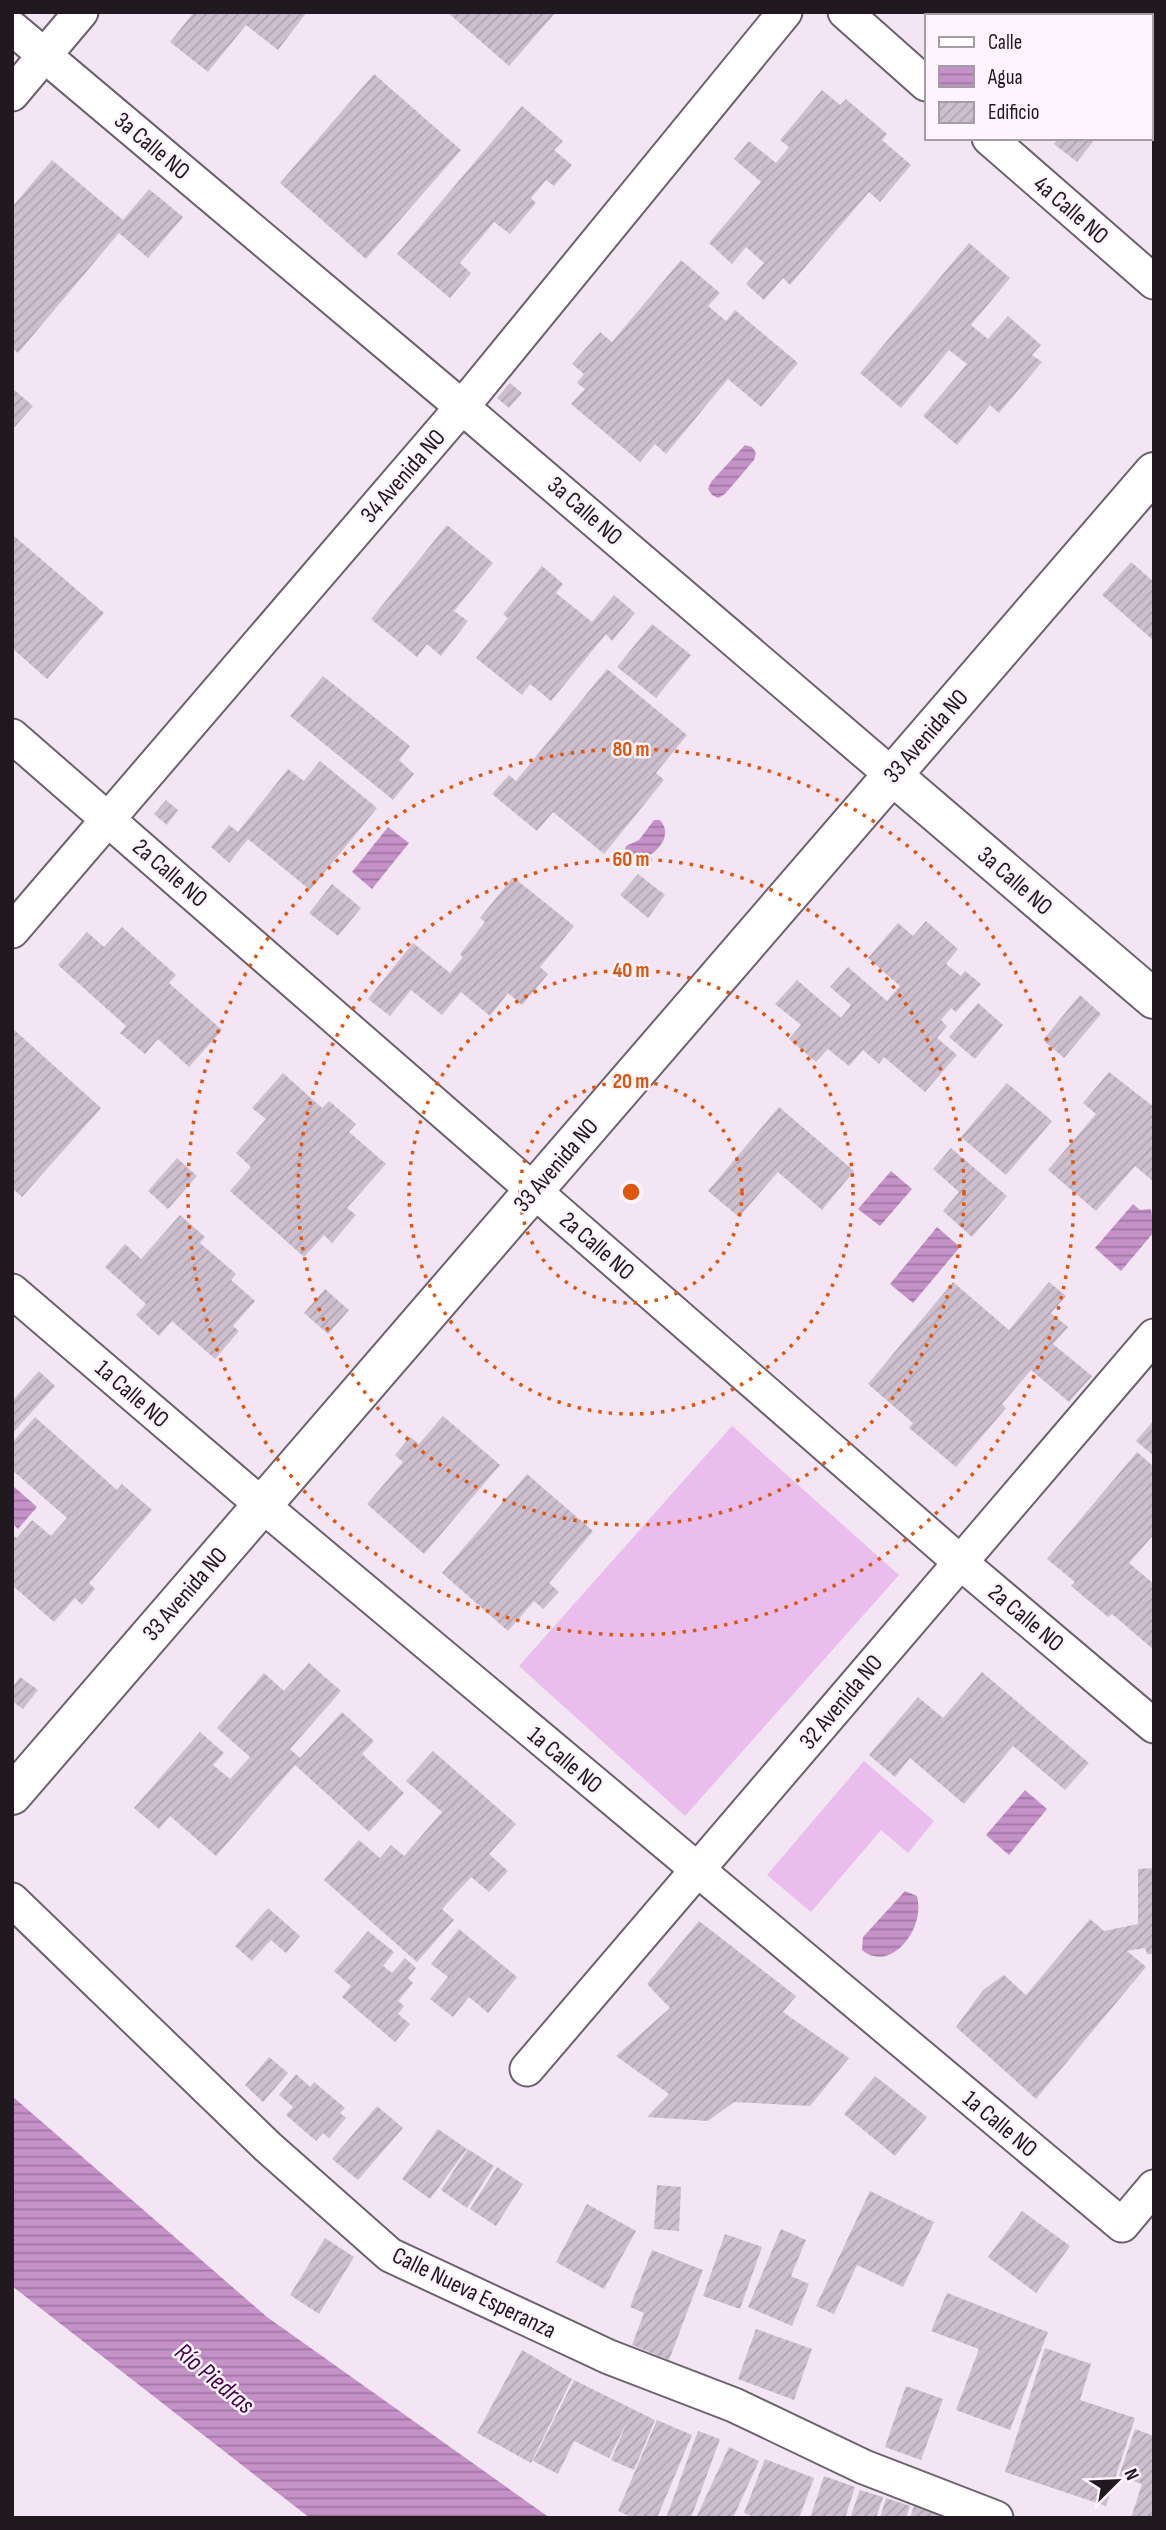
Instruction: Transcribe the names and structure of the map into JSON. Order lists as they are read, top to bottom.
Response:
{
  "streets": {
    "street": [
      "3a Calle NO",
      "4a Calle NO",
      "34 Avenida NO",
      "33 Avenida NO",
      "2a Calle NO",
      "1a Calle NO",
      "32 Avenida NO",
      "Calle Nueva Esperanza"
    ]
  },
  "crossings": [
    ["3a Calle NO", "34 Avenida NO"],
    ["3a Calle NO", "33 Avenida NO"],
    ["34 Avenida NO", "2a Calle NO"],
    ["33 Avenida NO", "2a Calle NO"],
    ["33 Avenida NO", "1a Calle NO"],
    ["2a Calle NO", "32 Avenida NO"],
    ["1a Calle NO", "32 Avenida NO"]
  ],
  "water": ["Río Piedras"],
  "legend": ["Calle", "Agua", "Edificio"],
  "north": "top right",
  "rings": [
    "80 m",
    "60 m",
    "40 m",
    "20 m"
  ]
}
